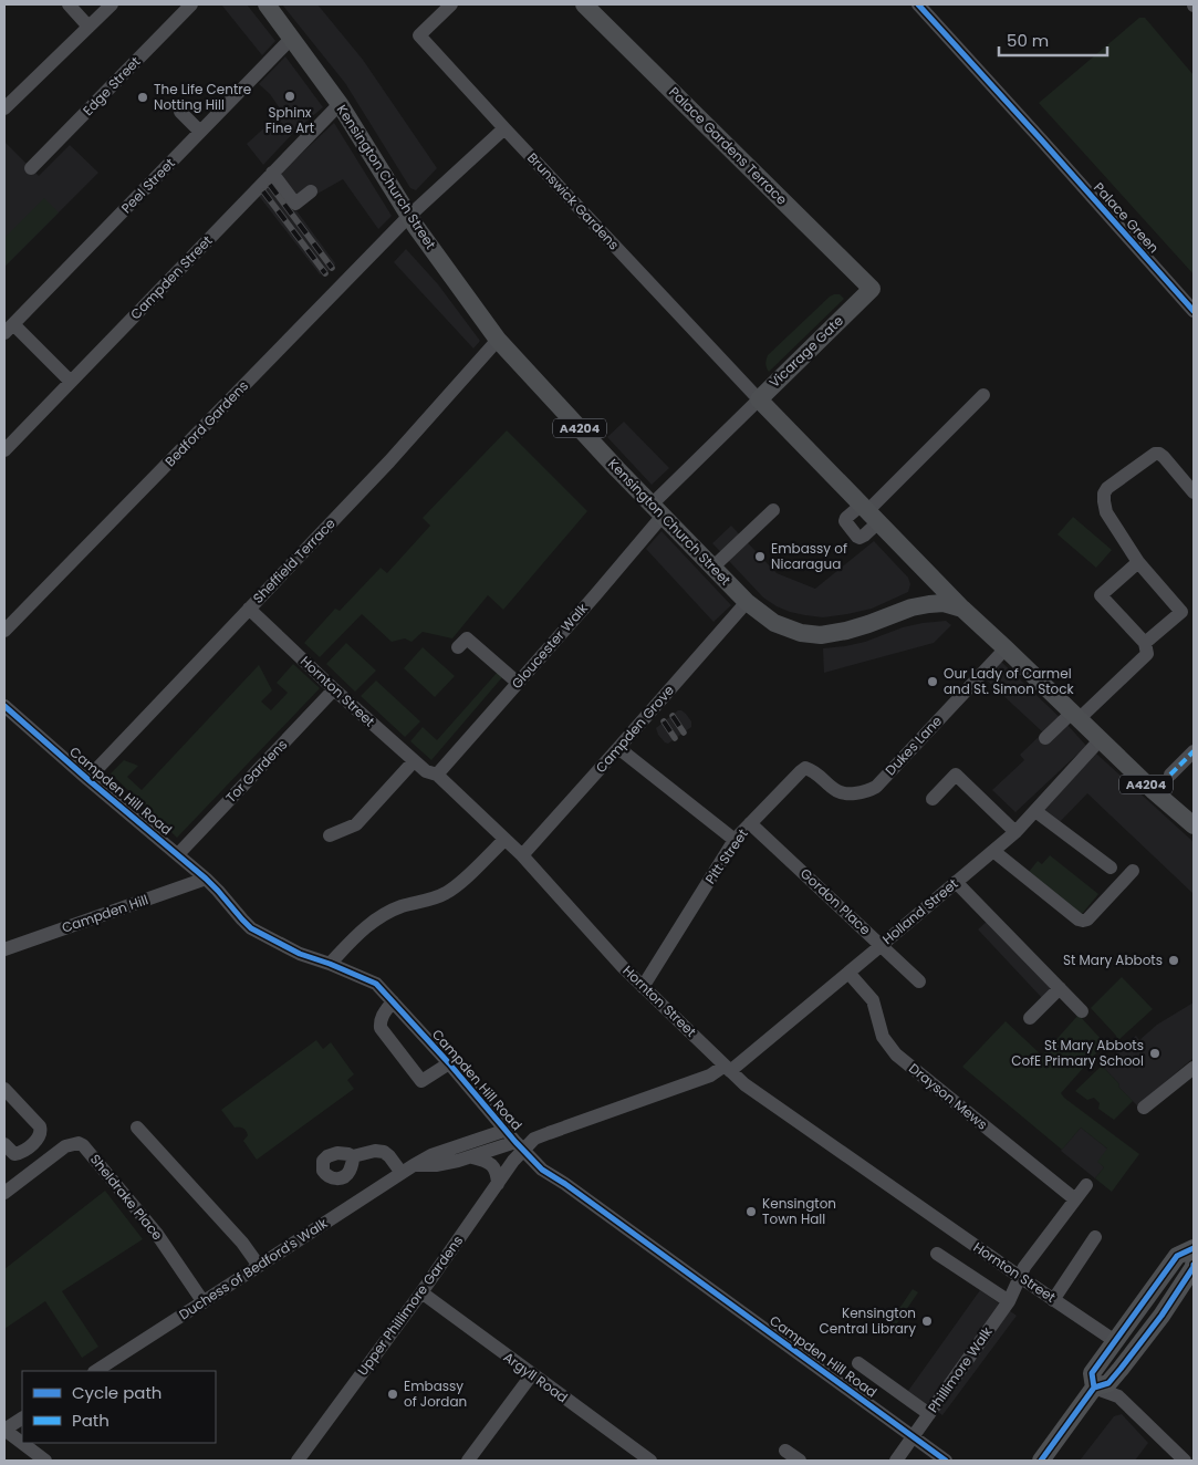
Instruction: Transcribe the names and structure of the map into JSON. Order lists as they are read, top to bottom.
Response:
{
  "streets": {
    "main road": [
      "Palace Gardens Terrace",
      "Kensington Church Street",
      "Vicarage Gate",
      "A4204"
    ],
    "street": [
      "Edge Street",
      "Peel Street",
      "Brunswick Gardens",
      "Palace Green",
      "Campden Street",
      "Bedford Gardens",
      "Sheffield Terrace",
      "Gloucester Walk",
      "Hornton Street",
      "Campden Grove",
      "Dukes Lane",
      "Tor Gardens",
      "Campden Hill Road",
      "Pitt Street",
      "Gordon Place",
      "Holland Street",
      "Campden Hill",
      "Drayson Mews",
      "Sheldrake Place",
      "Duchess of Bedford's Walk",
      "Upper Phillimore Gardens",
      "Phillimore Walk",
      "Argyll Road"
    ]
  },
  "crossings": [
    ["Palace Gardens Terrace", "Vicarage Gate"],
    ["Kensington Church Street", "Peel Street"],
    ["Kensington Church Street", "Campden Street"],
    ["Kensington Church Street", "Vicarage Gate"],
    ["Kensington Church Street", "Bedford Gardens"],
    ["Kensington Church Street", "A4204"],
    ["Kensington Church Street", "Sheffield Terrace"],
    ["Kensington Church Street", "Gloucester Walk"],
    ["Kensington Church Street", "Campden Grove"],
    ["Brunswick Gardens", "Vicarage Gate"],
    ["Brunswick Gardens", "Bedford Gardens"],
    ["Brunswick Gardens", "Gloucester Walk"],
    ["Vicarage Gate", "A4204"],
    ["Vicarage Gate", "Gloucester Walk"],
    ["A4204", "Dukes Lane"],
    ["A4204", "Holland Street"],
    ["Sheffield Terrace", "Hornton Street"],
    ["Sheffield Terrace", "Campden Hill Road"],
    ["Gloucester Walk", "Hornton Street"],
    ["Hornton Street", "Campden Grove"],
    ["Hornton Street", "Tor Gardens"],
    ["Hornton Street", "Pitt Street"],
    ["Hornton Street", "Holland Street"],
    ["Hornton Street", "Phillimore Walk"],
    ["Dukes Lane", "Pitt Street"],
    ["Tor Gardens", "Campden Hill Road"],
    ["Campden Hill Road", "Holland Street"],
    ["Campden Hill Road", "Campden Hill"],
    ["Campden Hill Road", "Duchess of Bedford's Walk"],
    ["Campden Hill Road", "Upper Phillimore Gardens"],
    ["Campden Hill Road", "Phillimore Walk"],
    ["Pitt Street", "Gordon Place"],
    ["Gordon Place", "Holland Street"],
    ["Holland Street", "Drayson Mews"],
    ["Holland Street", "Upper Phillimore Gardens"],
    ["Drayson Mews", "Phillimore Walk"],
    ["Sheldrake Place", "Duchess of Bedford's Walk"],
    ["Upper Phillimore Gardens", "Argyll Road"]
  ],
  "places": [
    "Sphinx Fine Art",
    "The Life Centre Notting Hill",
    "Embassy of Nicaragua",
    "Our Lady of Carmel and St. Simon Stock",
    "St Mary Abbots",
    "St Mary Abbots CofE Primary School",
    "Kensington Town Hall",
    "Kensington Central Library",
    "Embassy of Jordan"
  ],
  "legend": ["Cycle path", "Path"],
  "scale_bar": "50 m"
}
